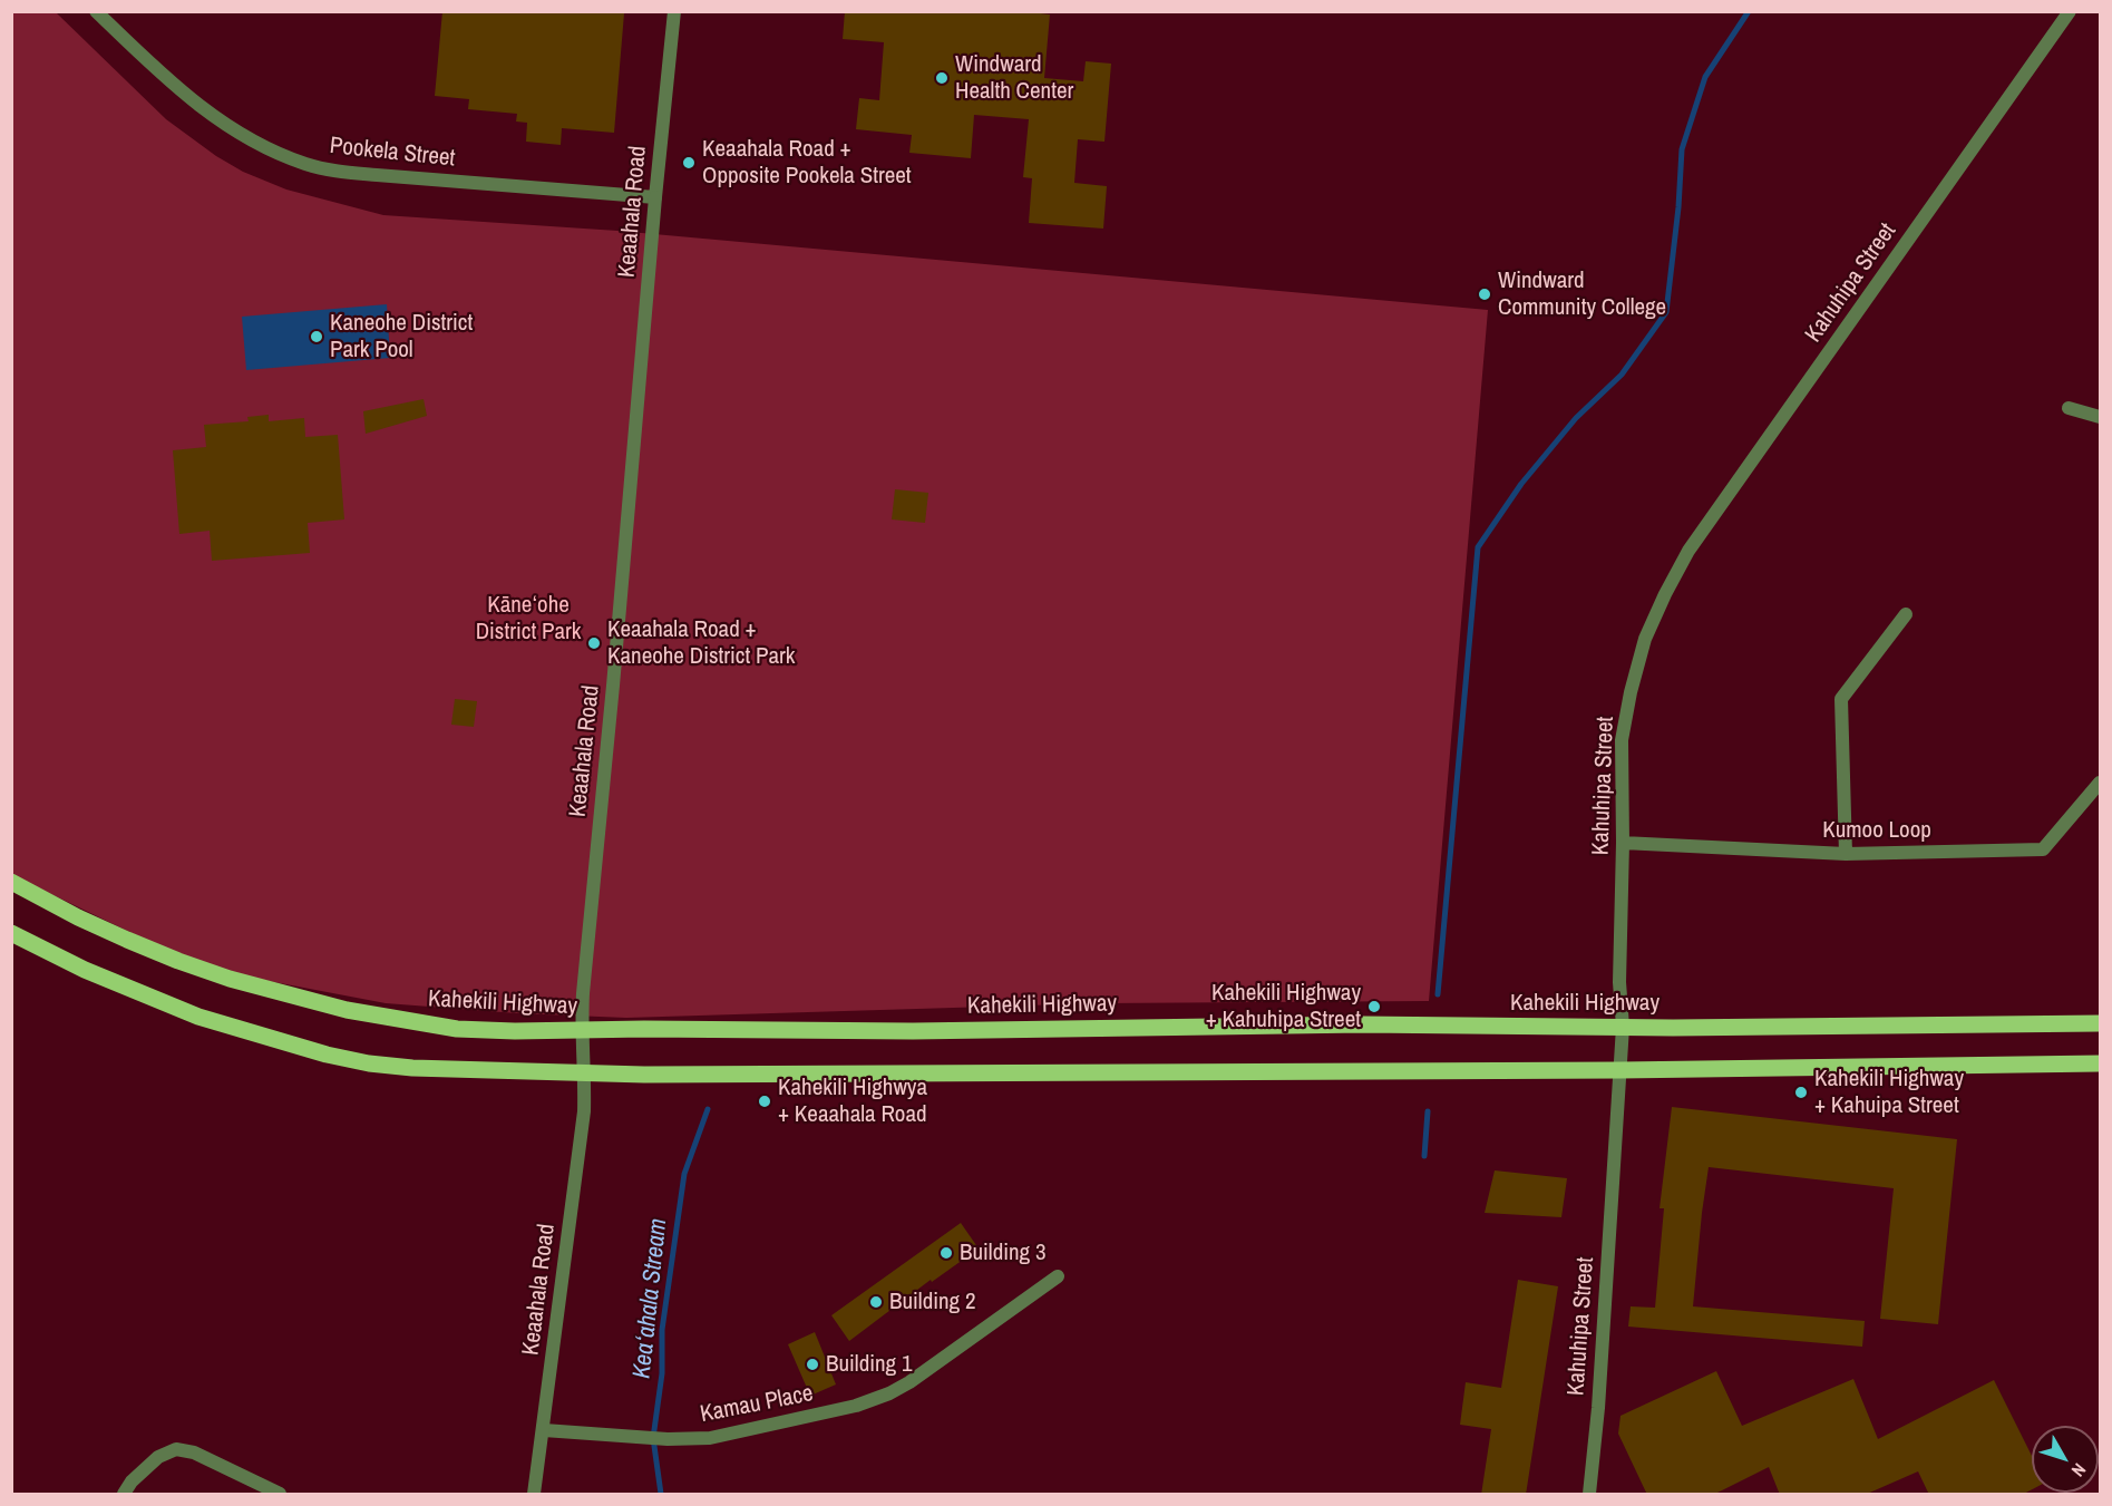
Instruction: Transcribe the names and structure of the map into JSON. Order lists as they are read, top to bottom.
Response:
{
  "streets": {
    "main road": ["Kahekili Highway"],
    "street": [
      "Pookela Street",
      "Keaahala Road",
      "Kahuhipa Street",
      "Kumoo Loop",
      "Kamau Place"
    ]
  },
  "crossings": [
    ["Pookela Street", "Keaahala Road"],
    ["Keaahala Road", "Kahekili Highway"],
    ["Keaahala Road", "Kamau Place"],
    ["Kahuhipa Street", "Kumoo Loop"],
    ["Kahuhipa Street", "Kahekili Highway"]
  ],
  "water": ["Keaʻahala Stream"],
  "parks": ["Kāneʻohe District Park"],
  "places": [
    "Windward Health Center",
    "Keaahala Road + Opposite Pookela Street",
    "Windward Community College",
    "Kaneohe District Park Pool",
    "Keaahala Road + Kaneohe District Park",
    "Kahekili Highway + Kahuhipa Street",
    "Kahekili Highway + Kahuipa Street",
    "Kahekili Highwya + Keaahala Road",
    "Building 3",
    "Building 2",
    "Building 1"
  ],
  "north": "bottom right"
}
